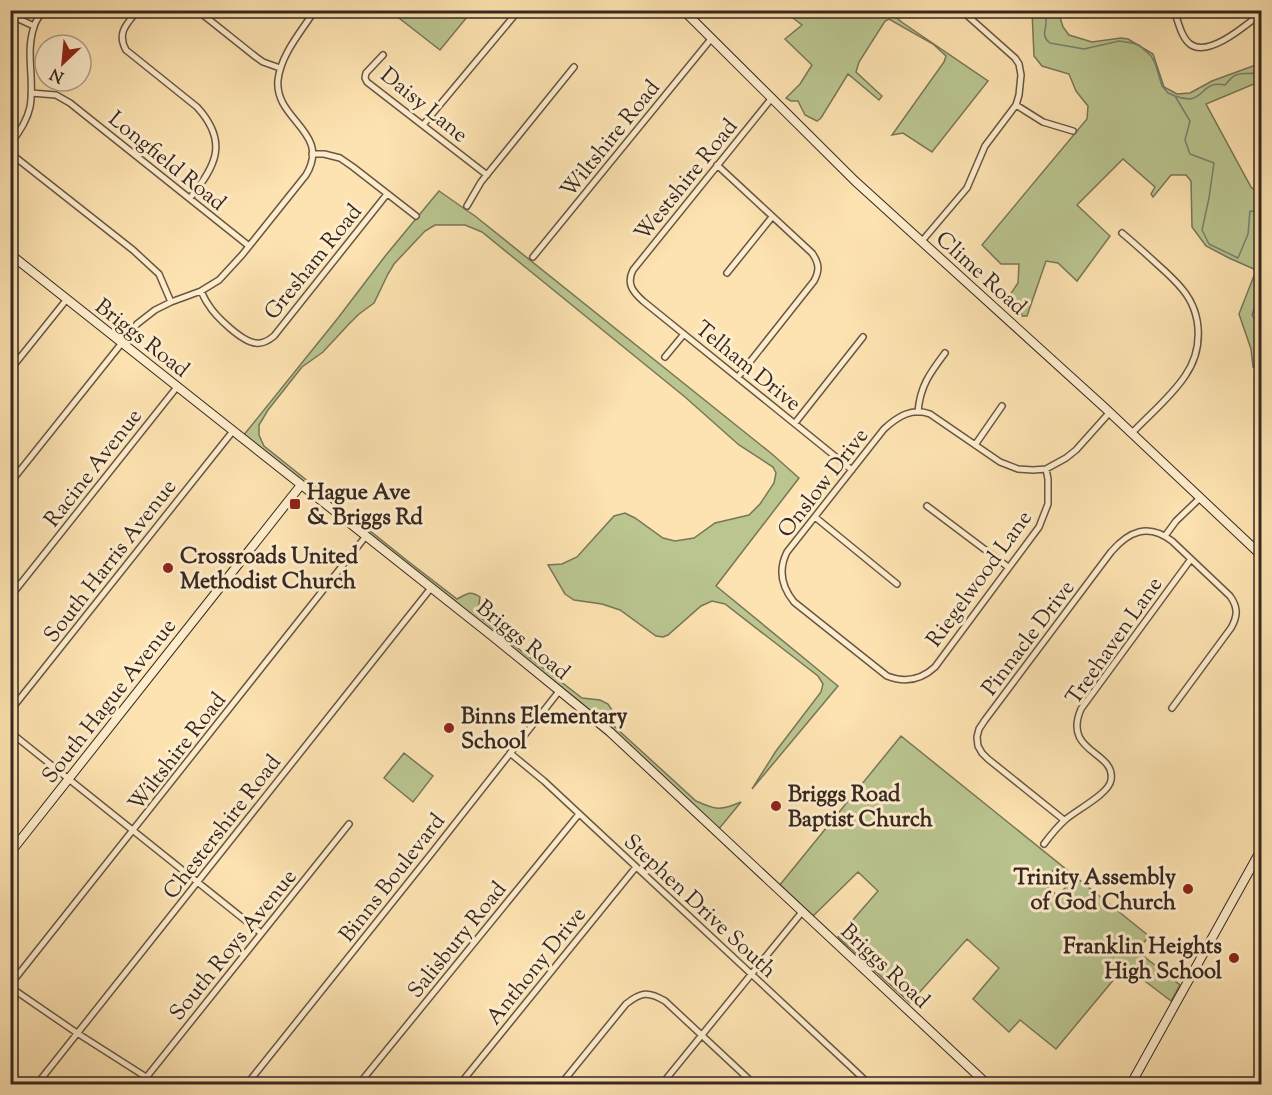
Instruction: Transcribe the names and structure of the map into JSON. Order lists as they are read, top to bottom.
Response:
{
  "streets": {
    "street": [
      "Daisy Lane",
      "Wiltshire Road",
      "Longfield Road",
      "Westshire Road",
      "Gresham Road",
      "Clime Road",
      "Briggs Road",
      "Telham Drive",
      "Racine Avenue",
      "Onslow Drive",
      "South Harris Avenue",
      "Riegelwood Lane",
      "Pinnacle Drive",
      "Treehaven Lane",
      "South Hague Avenue",
      "Chestershire Road",
      "Binns Boulevard",
      "Stephen Drive South",
      "Salisbury Road",
      "South Roys Avenue",
      "Anthony Drive"
    ]
  },
  "crossings": [
    ["Wiltshire Road", "Clime Road"],
    ["Wiltshire Road", "Briggs Road"],
    ["Westshire Road", "Clime Road"],
    ["Westshire Road", "Telham Drive"],
    ["Briggs Road", "Racine Avenue"],
    ["Briggs Road", "South Harris Avenue"],
    ["Briggs Road", "South Hague Avenue"],
    ["Briggs Road", "Chestershire Road"],
    ["Briggs Road", "Binns Boulevard"],
    ["Telham Drive", "Onslow Drive"],
    ["Onslow Drive", "Riegelwood Lane"],
    ["Pinnacle Drive", "Treehaven Lane"],
    ["Binns Boulevard", "Stephen Drive South"],
    ["Stephen Drive South", "Salisbury Road"],
    ["Stephen Drive South", "Anthony Drive"]
  ],
  "places": {
    "transit": ["Hague Ave & Briggs Rd"],
    "other": [
      "Crossroads United Methodist Church",
      "Binns Elementary School",
      "Briggs Road Baptist Church",
      "Trinity Assembly of God Church",
      "Franklin Heights High School"
    ]
  },
  "north": "bottom left"
}
